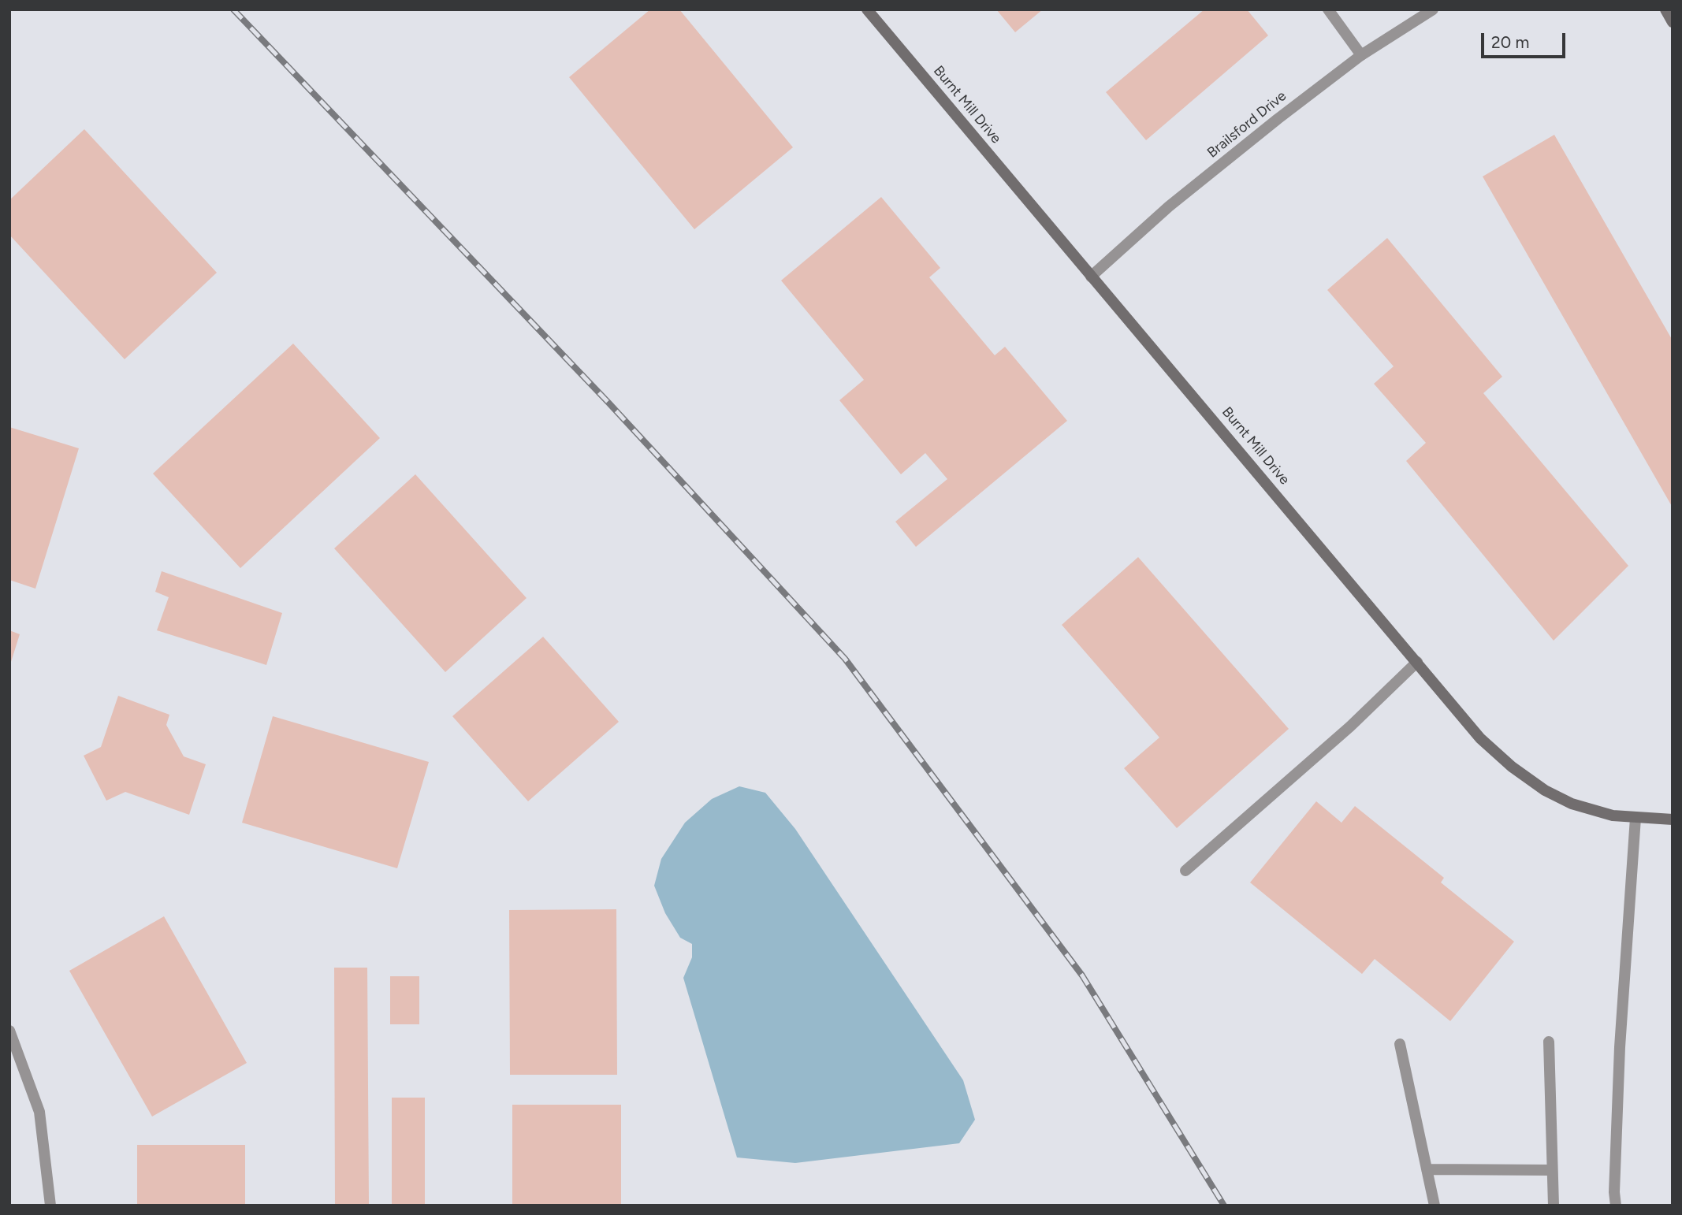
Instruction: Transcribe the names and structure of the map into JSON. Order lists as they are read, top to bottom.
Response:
{
  "streets": {
    "street": ["Burnt Mill Drive", "Brailsford Drive"]
  },
  "crossings": [
    ["Burnt Mill Drive", "Brailsford Drive"]
  ],
  "scale_bar": "20 m"
}
